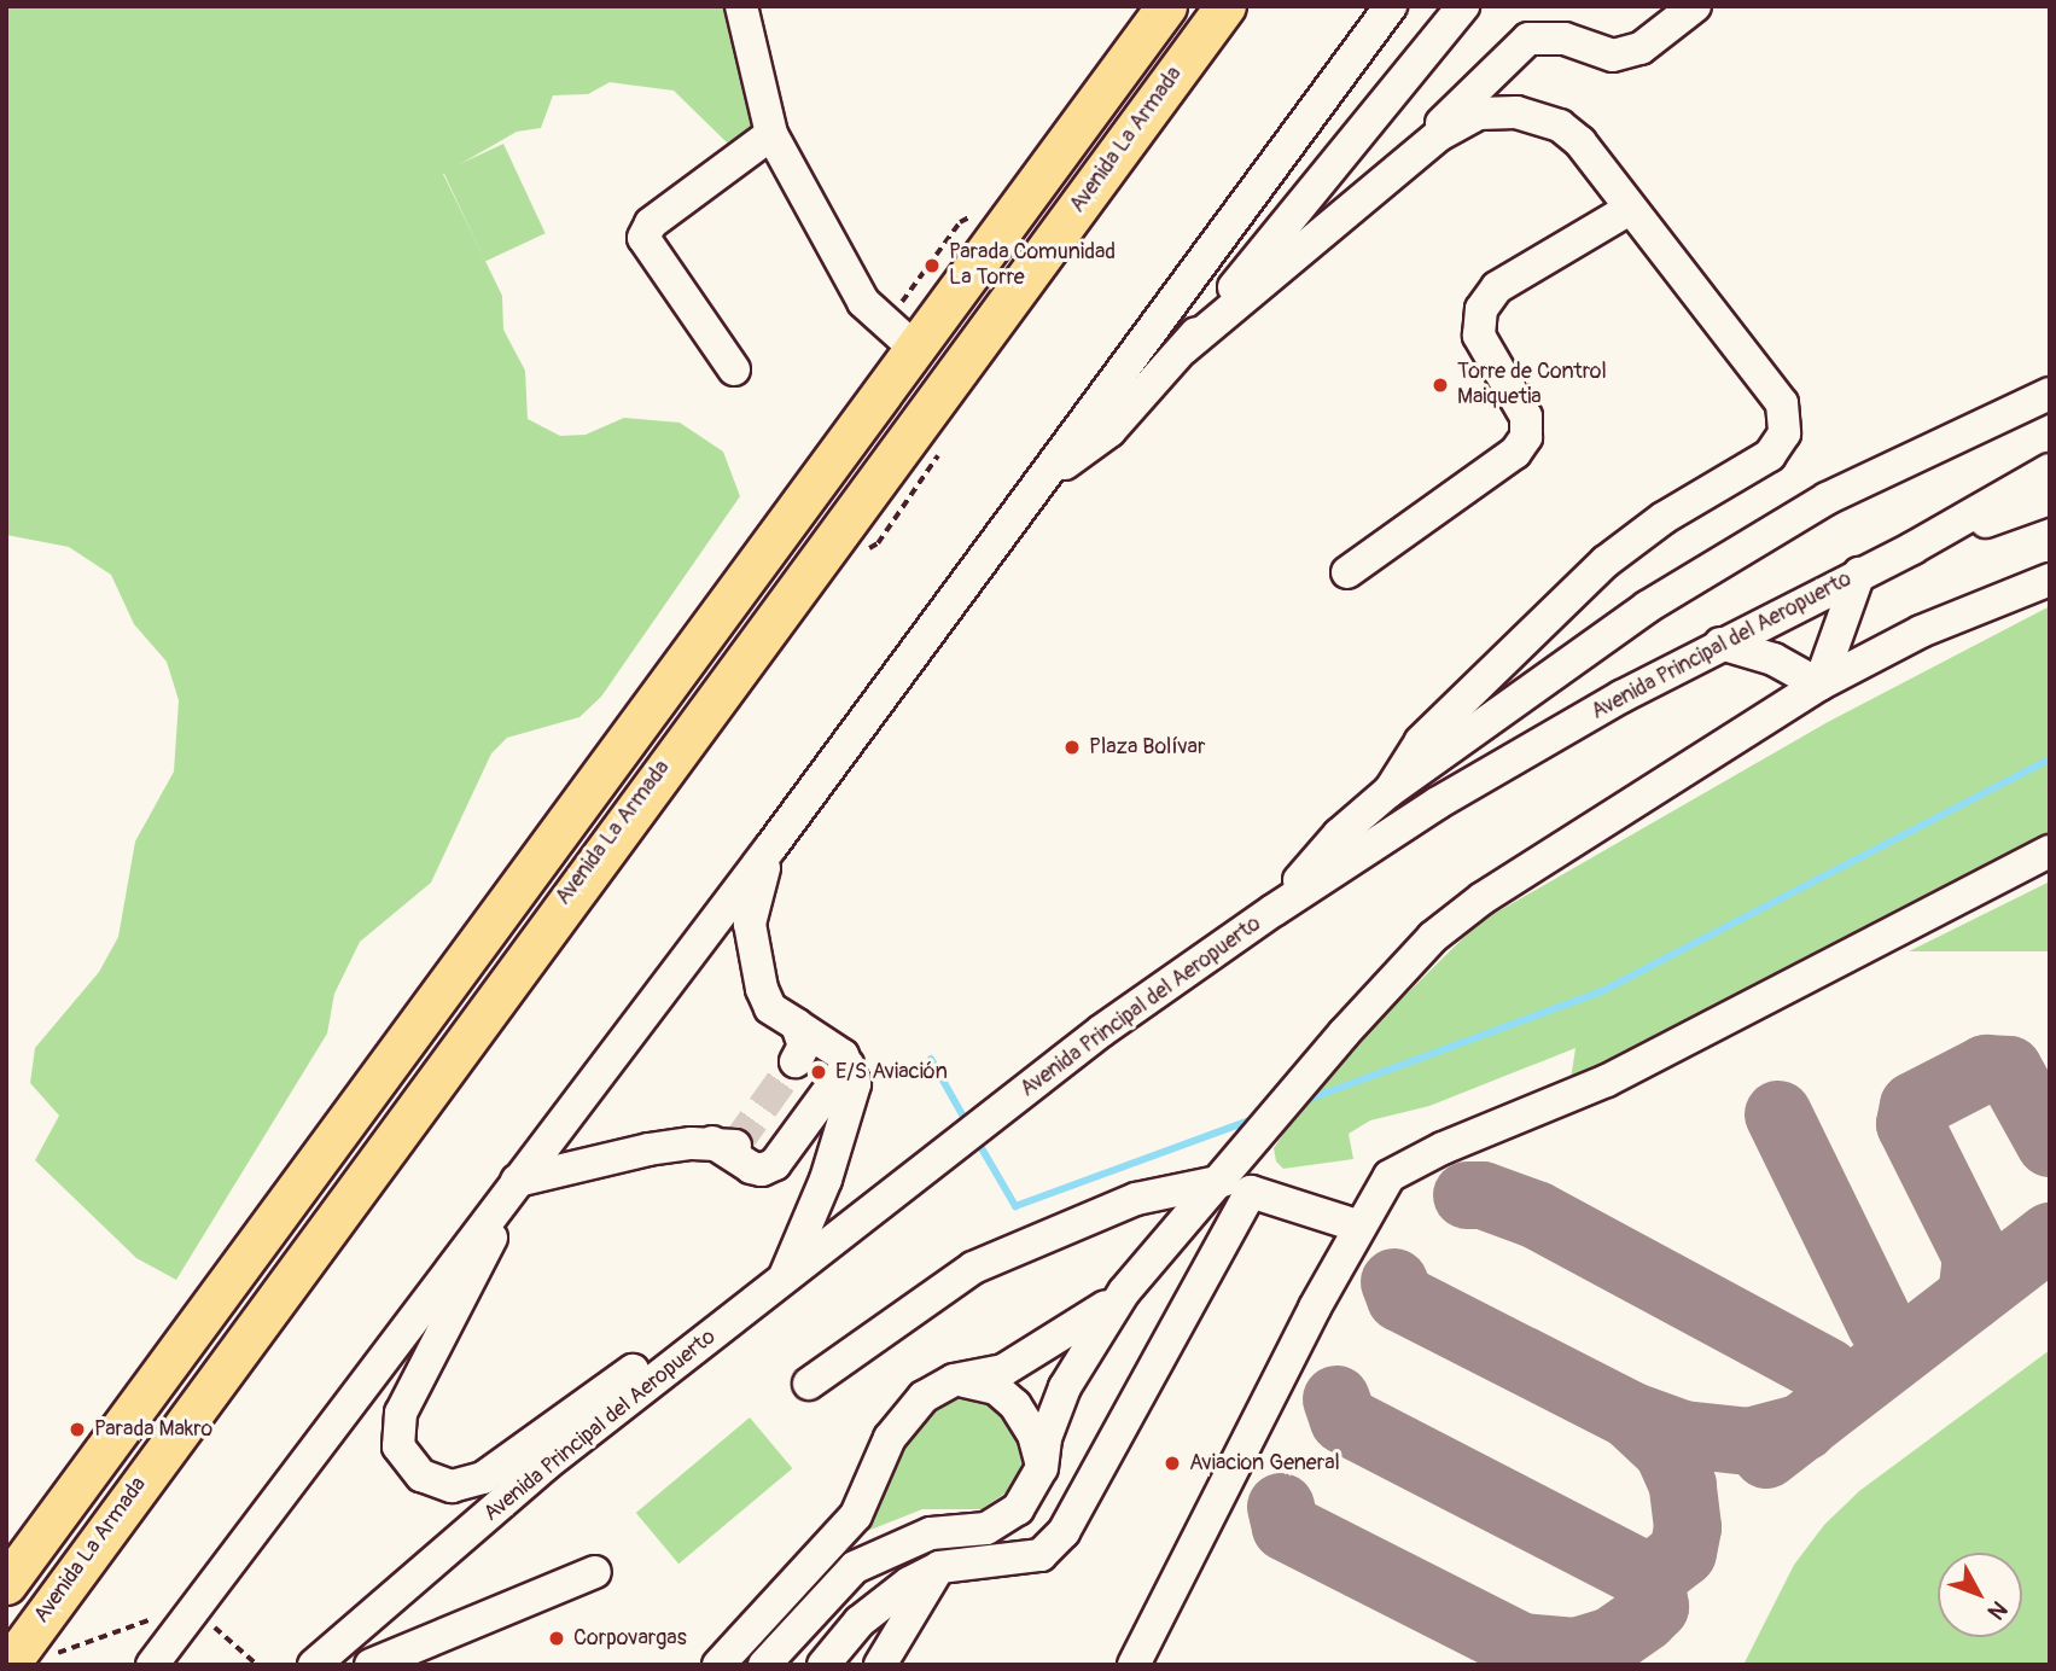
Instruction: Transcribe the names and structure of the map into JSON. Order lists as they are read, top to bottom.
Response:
{
  "streets": {
    "main road": ["Avenida La Armada"],
    "street": ["Avenida Principal del Aeropuerto"]
  },
  "places": [
    "Parada Comunidad La Torre",
    "Torre de Control Maiquetia",
    "Plaza Bolívar",
    "E/S Aviación",
    "Parada Makro",
    "Aviacion General",
    "Corpovargas"
  ],
  "north": "bottom right"
}
